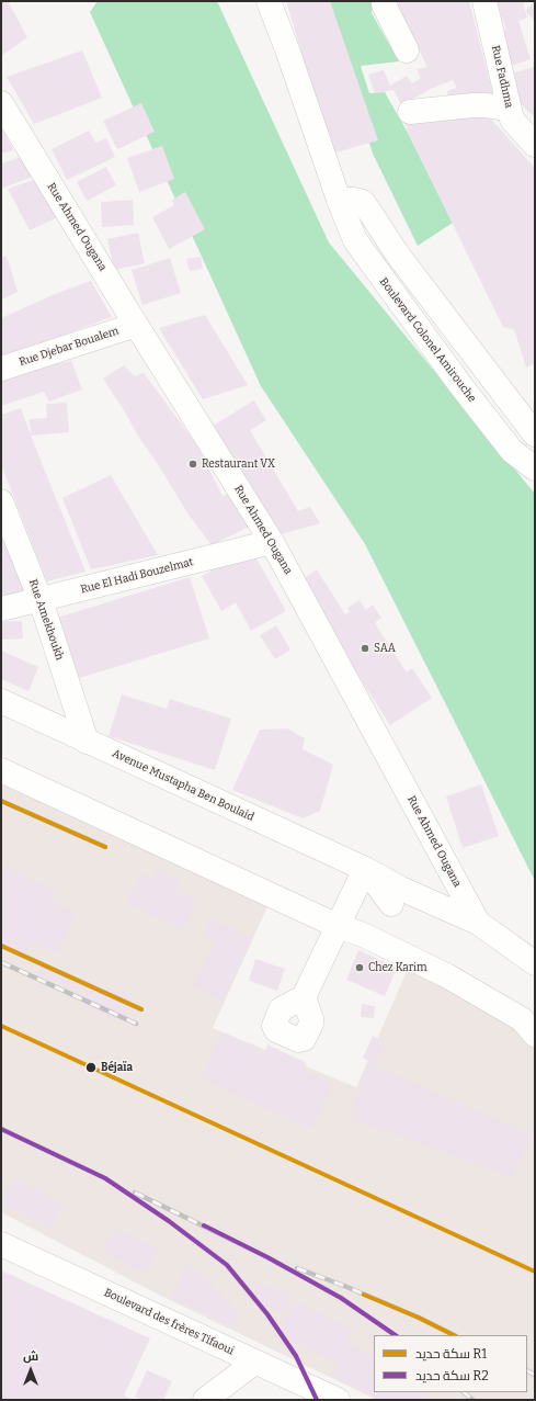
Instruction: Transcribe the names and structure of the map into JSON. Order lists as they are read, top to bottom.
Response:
{
  "streets": {
    "street": [
      "Rue Fadhma",
      "Rue Ahmed Ougana",
      "Boulevard Colonel Amirouche",
      "Rue Djebar Boualem",
      "Rue El Hadi Bouzelmat",
      "Rue Amekhoukh",
      "Avenue Mustapha Ben Boulaid",
      "Boulevard des frères Tifaoui"
    ]
  },
  "crossings": [
    ["Rue Ahmed Ougana", "Rue Djebar Boualem"],
    ["Rue Ahmed Ougana", "Rue El Hadi Bouzelmat"],
    ["Rue Ahmed Ougana", "Avenue Mustapha Ben Boulaid"],
    ["Rue El Hadi Bouzelmat", "Rue Amekhoukh"],
    ["Rue Amekhoukh", "Avenue Mustapha Ben Boulaid"]
  ],
  "places": [
    "Restaurant VX",
    "SAA",
    "Chez Karim",
    "Béjaïa"
  ],
  "lines": ["rail line R1", "rail line R2"],
  "legend": ["سكة حديد R1", "سكة حديد R2"],
  "north": "top"
}
